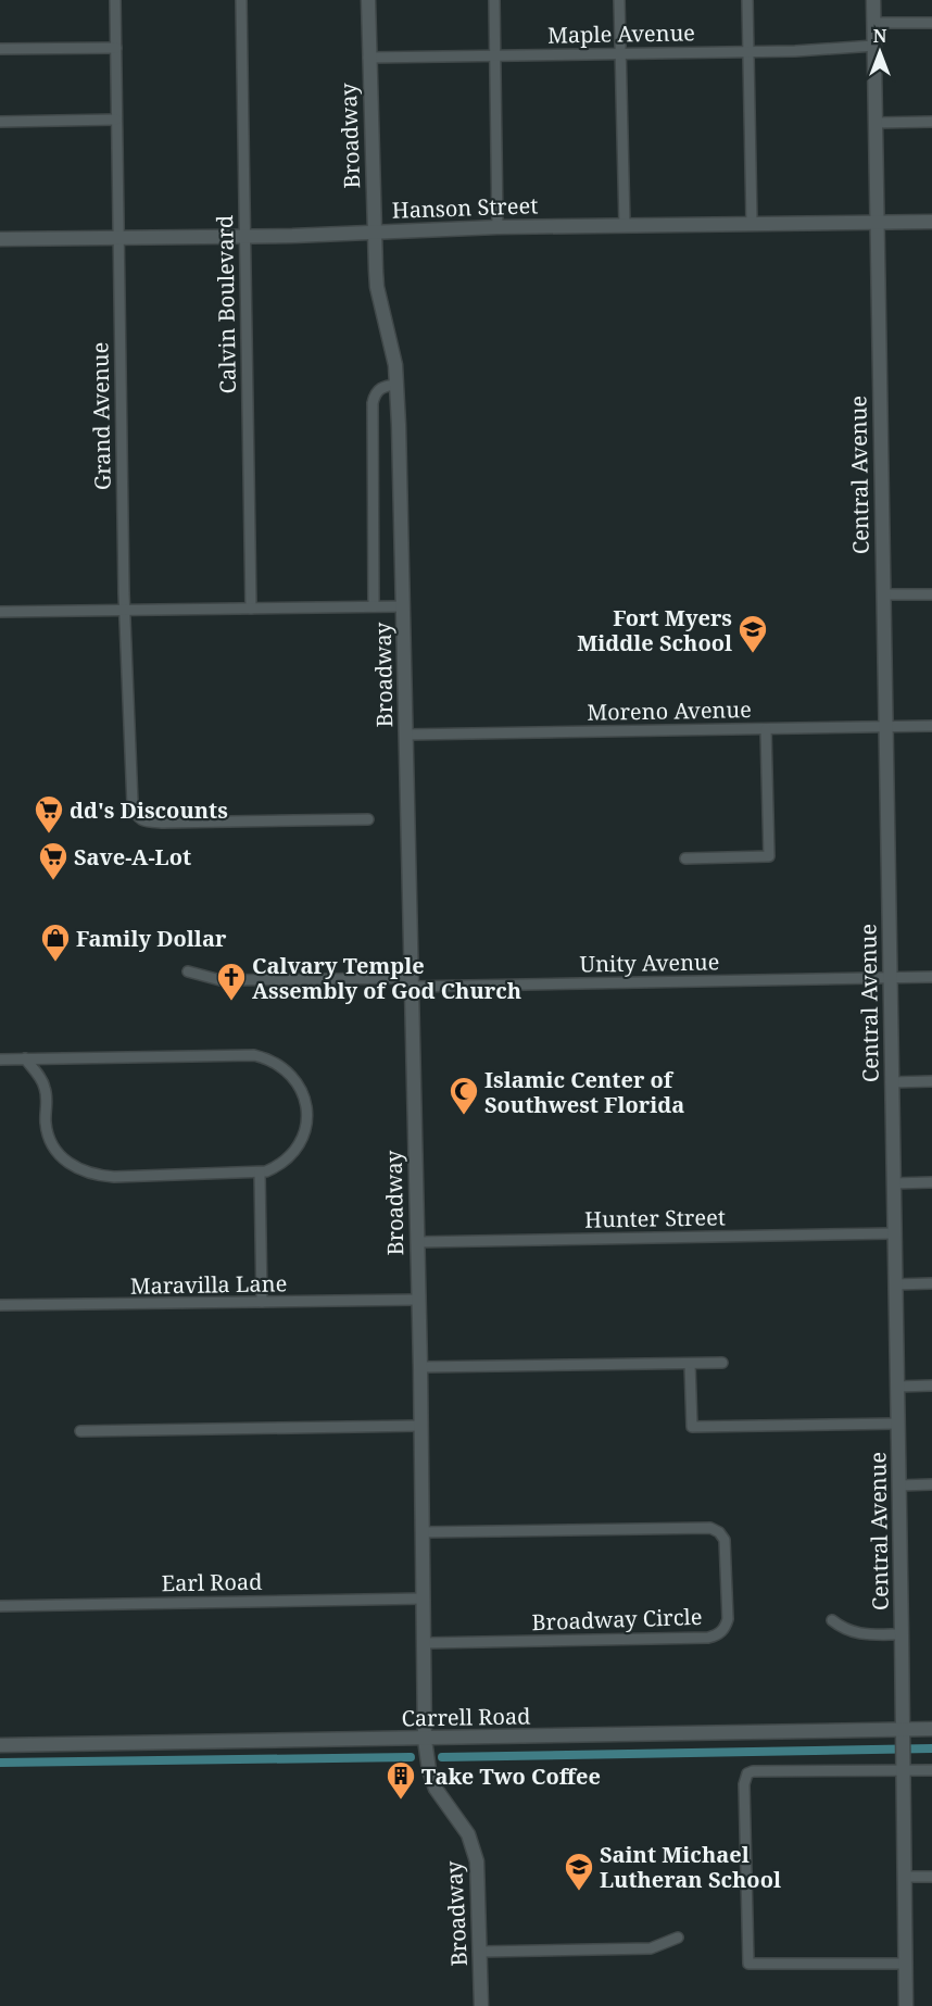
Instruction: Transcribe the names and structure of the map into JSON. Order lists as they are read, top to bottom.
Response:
{
  "streets": {
    "street": [
      "Maple Avenue",
      "Broadway",
      "Hanson Street",
      "Calvin Boulevard",
      "Grand Avenue",
      "Central Avenue",
      "Moreno Avenue",
      "Unity Avenue",
      "Hunter Street",
      "Maravilla Lane",
      "Earl Road",
      "Broadway Circle",
      "Carrell Road"
    ]
  },
  "crossings": [
    ["Maple Avenue", "Broadway"],
    ["Maple Avenue", "Central Avenue"],
    ["Broadway", "Hanson Street"],
    ["Broadway", "Moreno Avenue"],
    ["Broadway", "Unity Avenue"],
    ["Broadway", "Hunter Street"],
    ["Broadway", "Maravilla Lane"],
    ["Broadway", "Earl Road"],
    ["Broadway", "Broadway Circle"],
    ["Broadway", "Carrell Road"],
    ["Hanson Street", "Calvin Boulevard"],
    ["Hanson Street", "Grand Avenue"],
    ["Hanson Street", "Central Avenue"],
    ["Central Avenue", "Moreno Avenue"],
    ["Central Avenue", "Unity Avenue"],
    ["Central Avenue", "Hunter Street"],
    ["Central Avenue", "Carrell Road"]
  ],
  "places": {
    "school or university": ["Fort Myers Middle School", "Saint Michael Lutheran School"],
    "supermarket": ["dd's Discounts", "Save-A-Lot"],
    "shop": ["Family Dollar"],
    "church": ["Calvary Temple Assembly of God Church"],
    "mosque": ["Islamic Center of Southwest Florida"],
    "building": ["Take Two Coffee"]
  },
  "north": "top"
}
